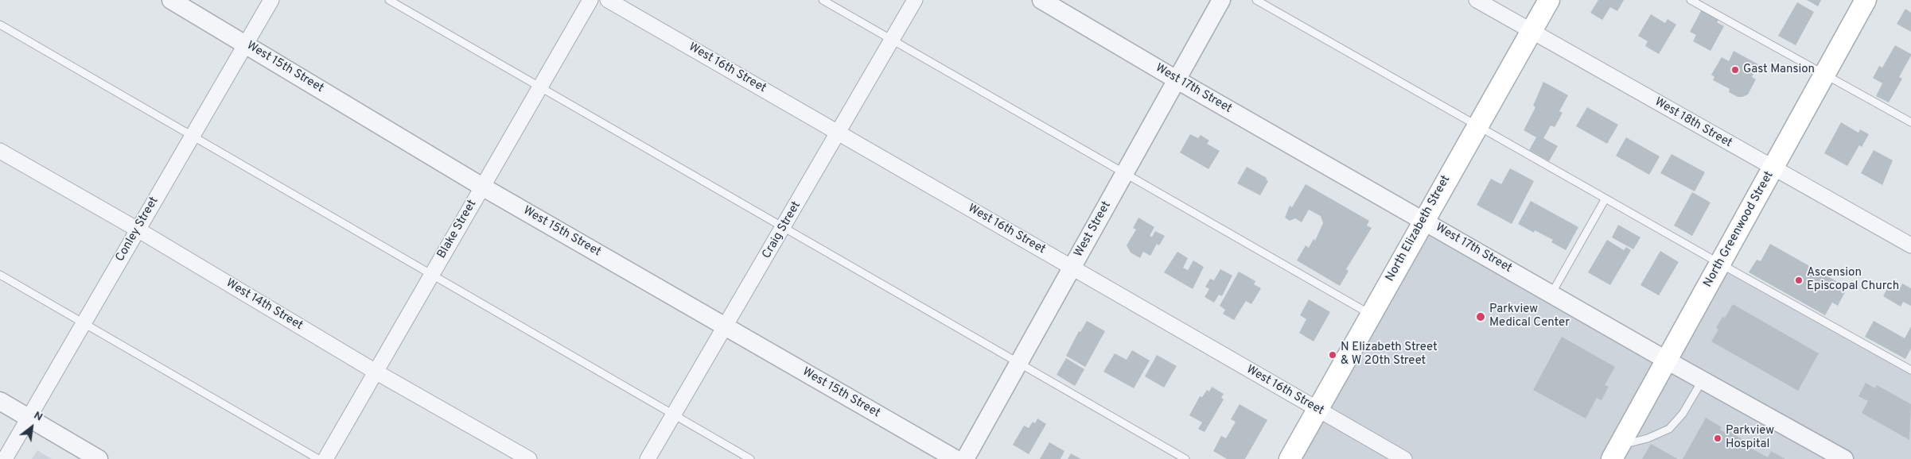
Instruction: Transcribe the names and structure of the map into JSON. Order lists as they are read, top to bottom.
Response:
{
  "streets": {
    "main road": ["North Elizabeth Street", "North Greenwood Street"],
    "street": [
      "West 15th Street",
      "West 16th Street",
      "West 17th Street",
      "West 18th Street",
      "Conley Street",
      "Blake Street",
      "West Street",
      "Craig Street",
      "West 14th Street"
    ]
  },
  "crossings": [
    ["West 15th Street", "Conley Street"],
    ["West 15th Street", "Blake Street"],
    ["West 15th Street", "Craig Street"],
    ["West 16th Street", "North Elizabeth Street"],
    ["West 16th Street", "West Street"],
    ["West 16th Street", "Craig Street"],
    ["West 17th Street", "North Elizabeth Street"],
    ["West 17th Street", "West Street"],
    ["West 17th Street", "North Greenwood Street"],
    ["West 18th Street", "North Elizabeth Street"],
    ["West 18th Street", "North Greenwood Street"],
    ["Conley Street", "West 14th Street"],
    ["Blake Street", "West 14th Street"]
  ],
  "places": [
    "Gast Mansion",
    "Ascension Episcopal Church",
    "Parkview Medical Center",
    "N Elizabeth Street & W 20th Street",
    "Parkview Hospital"
  ],
  "north": "top right"
}
